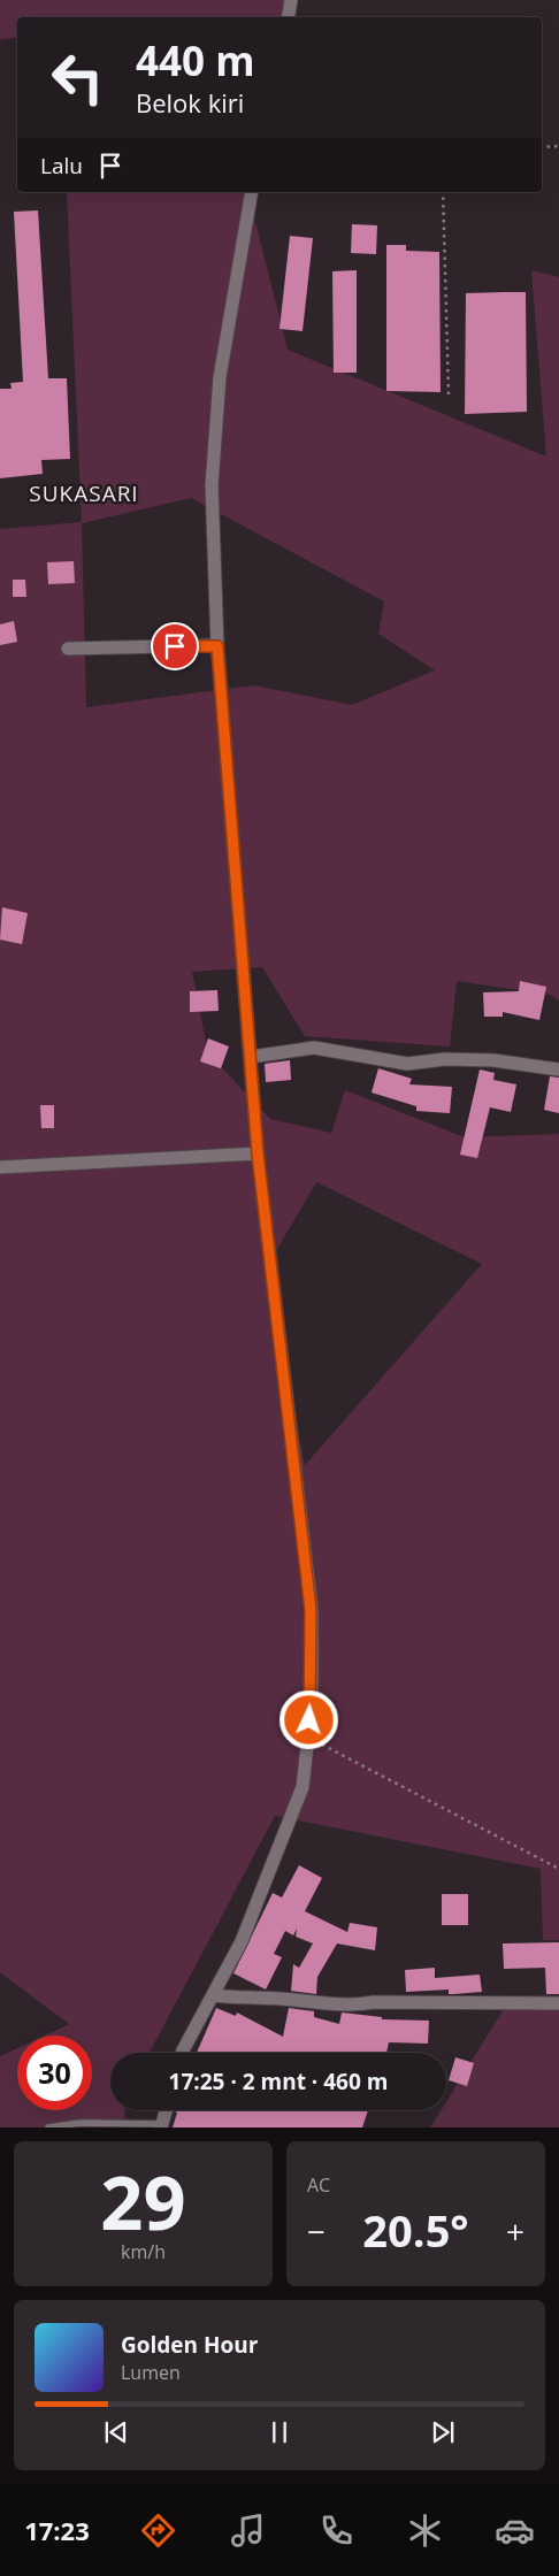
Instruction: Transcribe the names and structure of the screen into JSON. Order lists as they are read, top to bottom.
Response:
{
  "districts": ["SUKASARI"],
  "page": {
    "turn": ["440 m", "Belok kiri"],
    "then": "Lalu",
    "limit": "30",
    "trip": "17:25 · 2 mnt · 460 m",
    "tile": [
      ["29", "km/h"],
      "AC"
    ],
    "heat": ["−", "20.5°", "+"],
    "song": ["Golden Hour", "Lumen"],
    "tabs": "17:23"
  }
}
